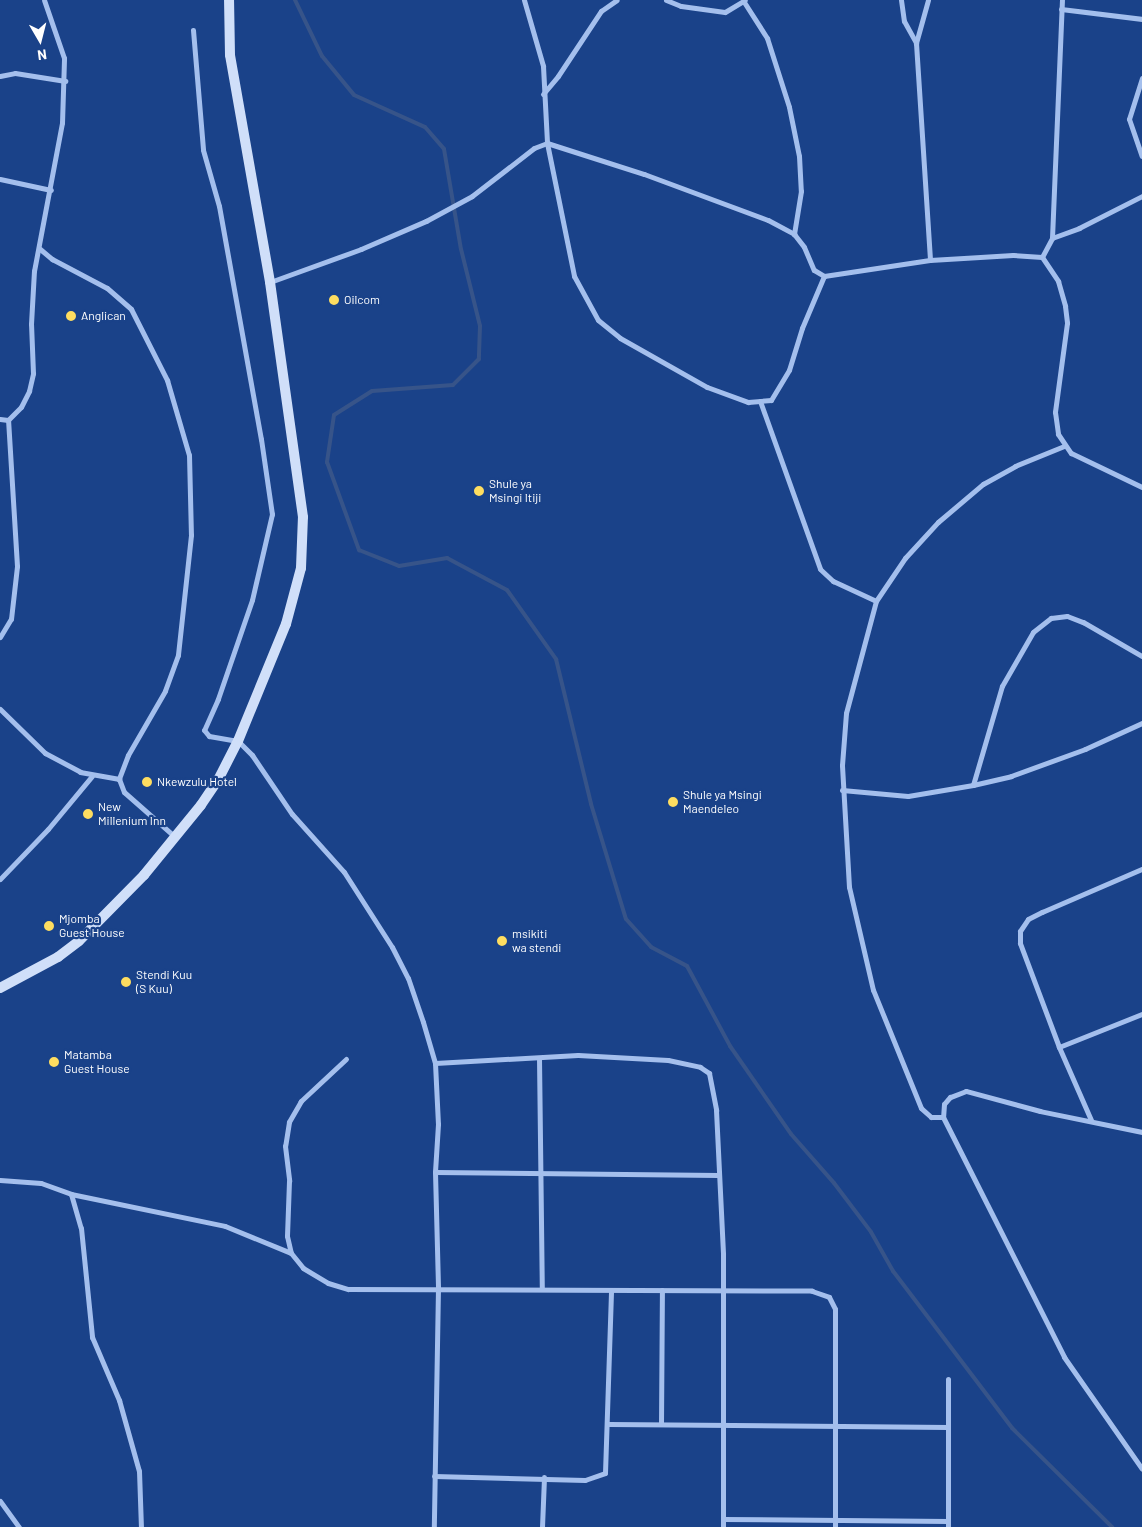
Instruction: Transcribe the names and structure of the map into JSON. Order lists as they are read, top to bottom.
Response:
{
  "places": [
    "Oilcom",
    "Anglican",
    "Shule ya Msingi Itiji",
    "Nkewzulu Hotel",
    "Shule ya Msingi Maendeleo",
    "New Millenium Inn",
    "Mjomba Guest House",
    "msikiti wa stendi",
    "Stendi Kuu (S Kuu)",
    "Matamba Guest House"
  ],
  "north": "bottom"
}
